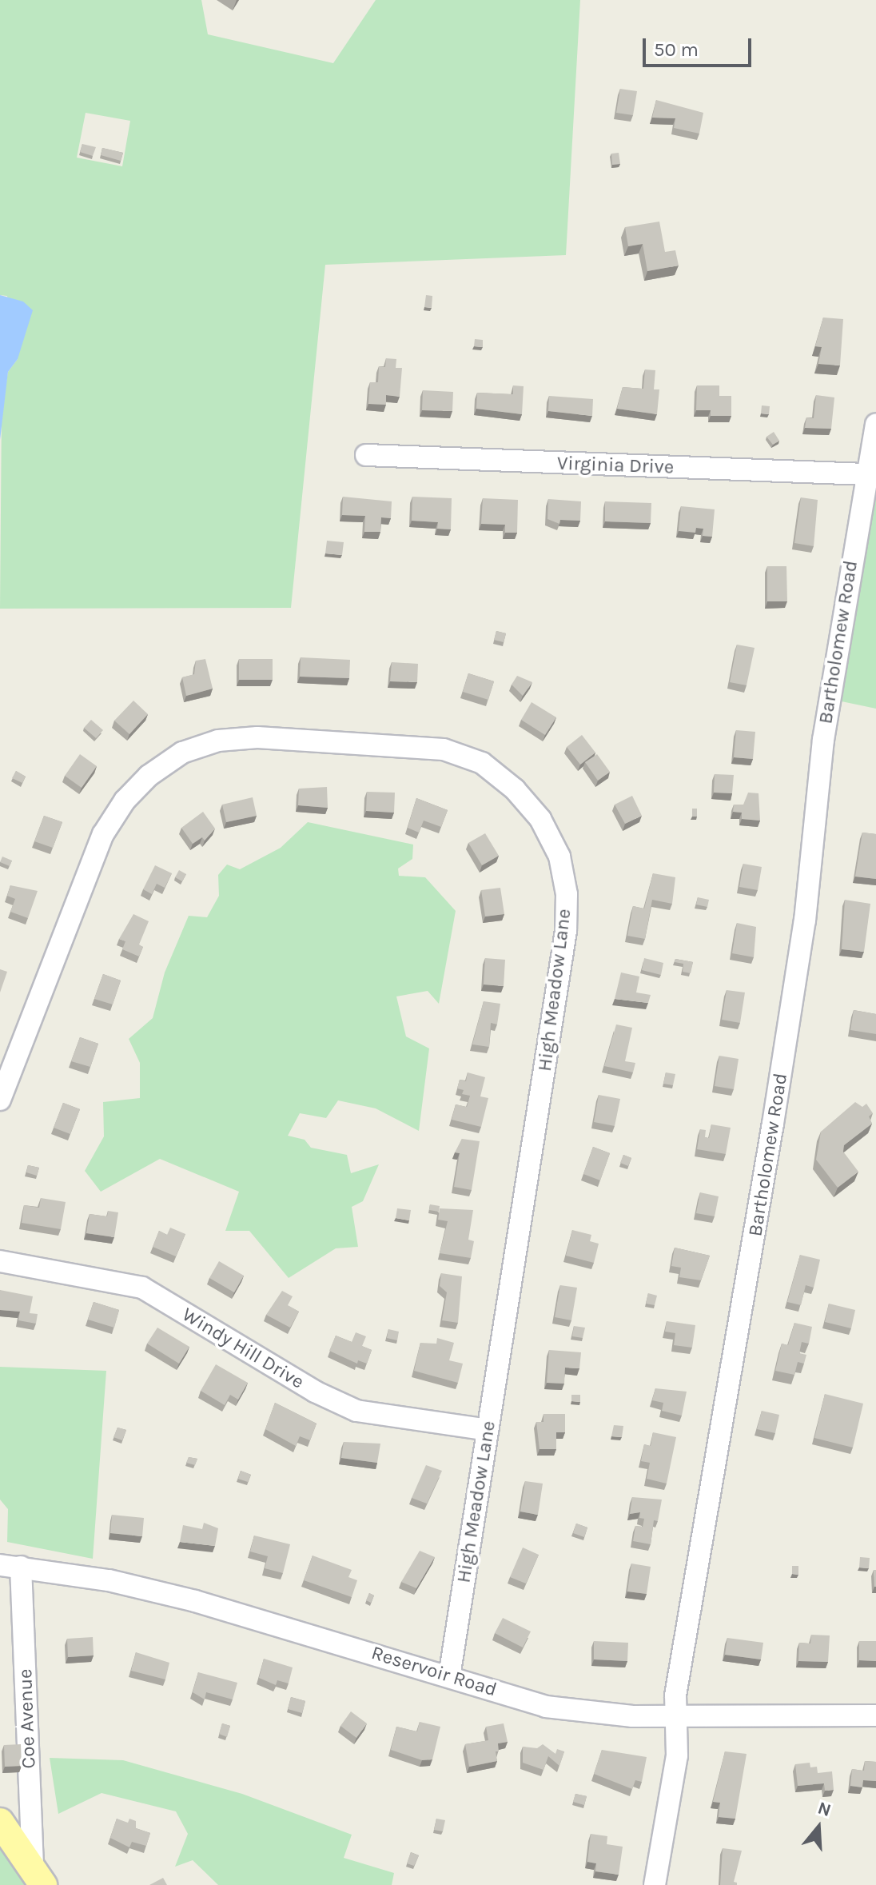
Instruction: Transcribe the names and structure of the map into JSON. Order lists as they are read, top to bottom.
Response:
{
  "streets": {
    "street": [
      "Virginia Drive",
      "Bartholomew Road",
      "High Meadow Lane",
      "Windy Hill Drive",
      "Reservoir Road",
      "Coe Avenue"
    ]
  },
  "crossings": [
    ["Virginia Drive", "Bartholomew Road"],
    ["Bartholomew Road", "Reservoir Road"],
    ["High Meadow Lane", "Windy Hill Drive"],
    ["High Meadow Lane", "Reservoir Road"],
    ["Reservoir Road", "Coe Avenue"]
  ],
  "scale_bar": "50 m",
  "north": "top"
}
